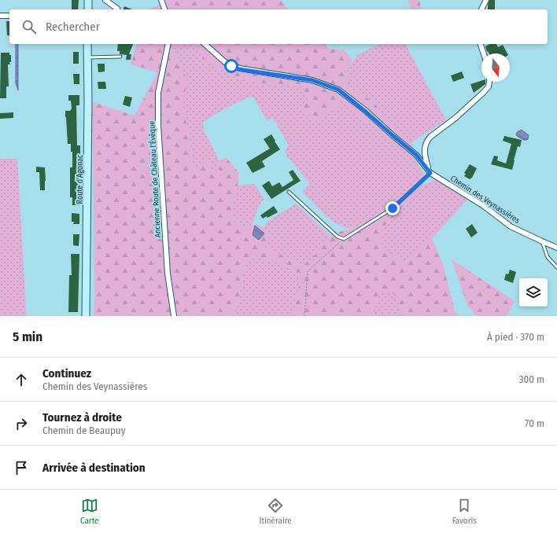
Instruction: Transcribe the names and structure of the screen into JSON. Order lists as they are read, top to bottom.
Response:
{
  "streets": {
    "main road": ["Route d'Agonac"],
    "street": ["Ancienne Route de Château l'Évêque", "Chemin des Veynassières"]
  },
  "north": "bottom",
  "page": {
    "search": "Rechercher",
    "heading": ["5 min", "À pied · 370 m"],
    "list": [
      ["Continuez", "Chemin des Veynassières", "300 m"],
      ["Tournez à droite", "Chemin de Beaupuy", "70 m"],
      "Arrivée à destination"
    ],
    "nav": ["Carte", "Itinéraire", "Favoris"]
  }
}
